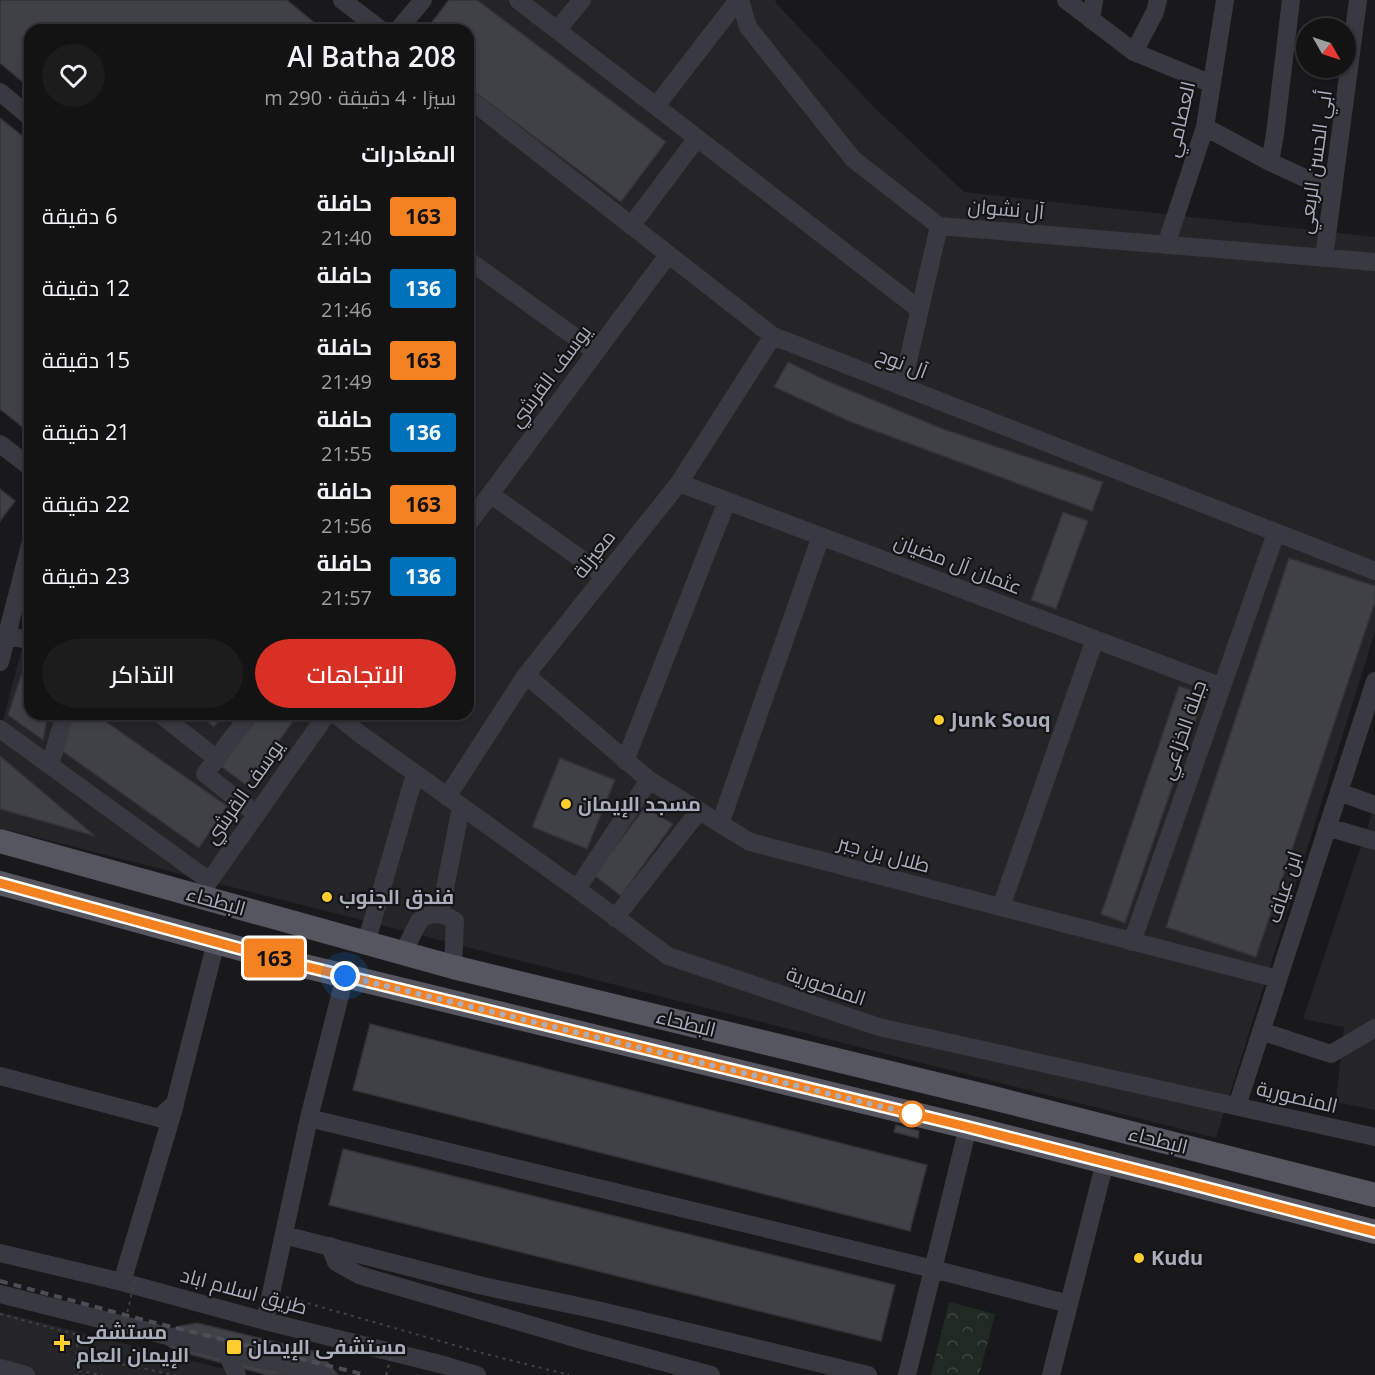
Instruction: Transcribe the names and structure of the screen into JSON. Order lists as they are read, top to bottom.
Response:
{
  "streets": {
    "main road": ["البطحاء"],
    "street": [
      "العصامي",
      "أبي الحسن الربعي",
      "آل نشوان",
      "آل نوح",
      "يوسف القرشي",
      "معيزلة",
      "عثمان آل مضيان",
      "جبلة الخزاعي",
      "طلال بن جبر",
      "ابن عياف",
      "المنصورية",
      "طريق اسلام اباد"
    ]
  },
  "crossings": [
    ["العصامي", "آل نشوان"],
    ["أبي الحسن الربعي", "آل نشوان"],
    ["آل نوح", "يوسف القرشي"],
    ["آل نوح", "معيزلة"],
    ["آل نوح", "جبلة الخزاعي"],
    ["يوسف القرشي", "البطحاء"],
    ["معيزلة", "عثمان آل مضيان"],
    ["معيزلة", "طلال بن جبر"],
    ["معيزلة", "المنصورية"],
    ["عثمان آل مضيان", "جبلة الخزاعي"],
    ["جبلة الخزاعي", "طلال بن جبر"],
    ["طلال بن جبر", "ابن عياف"],
    ["ابن عياف", "المنصورية"]
  ],
  "places": {
    "other": [
      "Junk Souq",
      "مسجد الإيمان",
      "فندق الجنوب",
      "Kudu"
    ],
    "health": ["مستشفى الإيمان العام"],
    "transit": ["مستشفى الإيمان"]
  },
  "lines": ["bus line 163"],
  "north": "bottom right",
  "page": {
    "on_map": "163",
    "heading": [
      ["Al Batha 208", "سيرًا · 4 دقيقة · 290 m"],
      "المغادرات"
    ],
    "list": [
      {
        "mark": "163",
        "name": "حافلة",
        "note": "21:40",
        "value": "6 دقيقة"
      },
      {
        "mark": "136",
        "name": "حافلة",
        "note": "21:46",
        "value": "12 دقيقة"
      },
      {
        "mark": "163",
        "name": "حافلة",
        "note": "21:49",
        "value": "15 دقيقة"
      },
      {
        "mark": "136",
        "name": "حافلة",
        "note": "21:55",
        "value": "21 دقيقة"
      },
      {
        "mark": "163",
        "name": "حافلة",
        "note": "21:56",
        "value": "22 دقيقة"
      },
      {
        "mark": "136",
        "name": "حافلة",
        "note": "21:57",
        "value": "23 دقيقة"
      }
    ],
    "buttons": ["الاتجاهات", "التذاكر"]
  }
}
